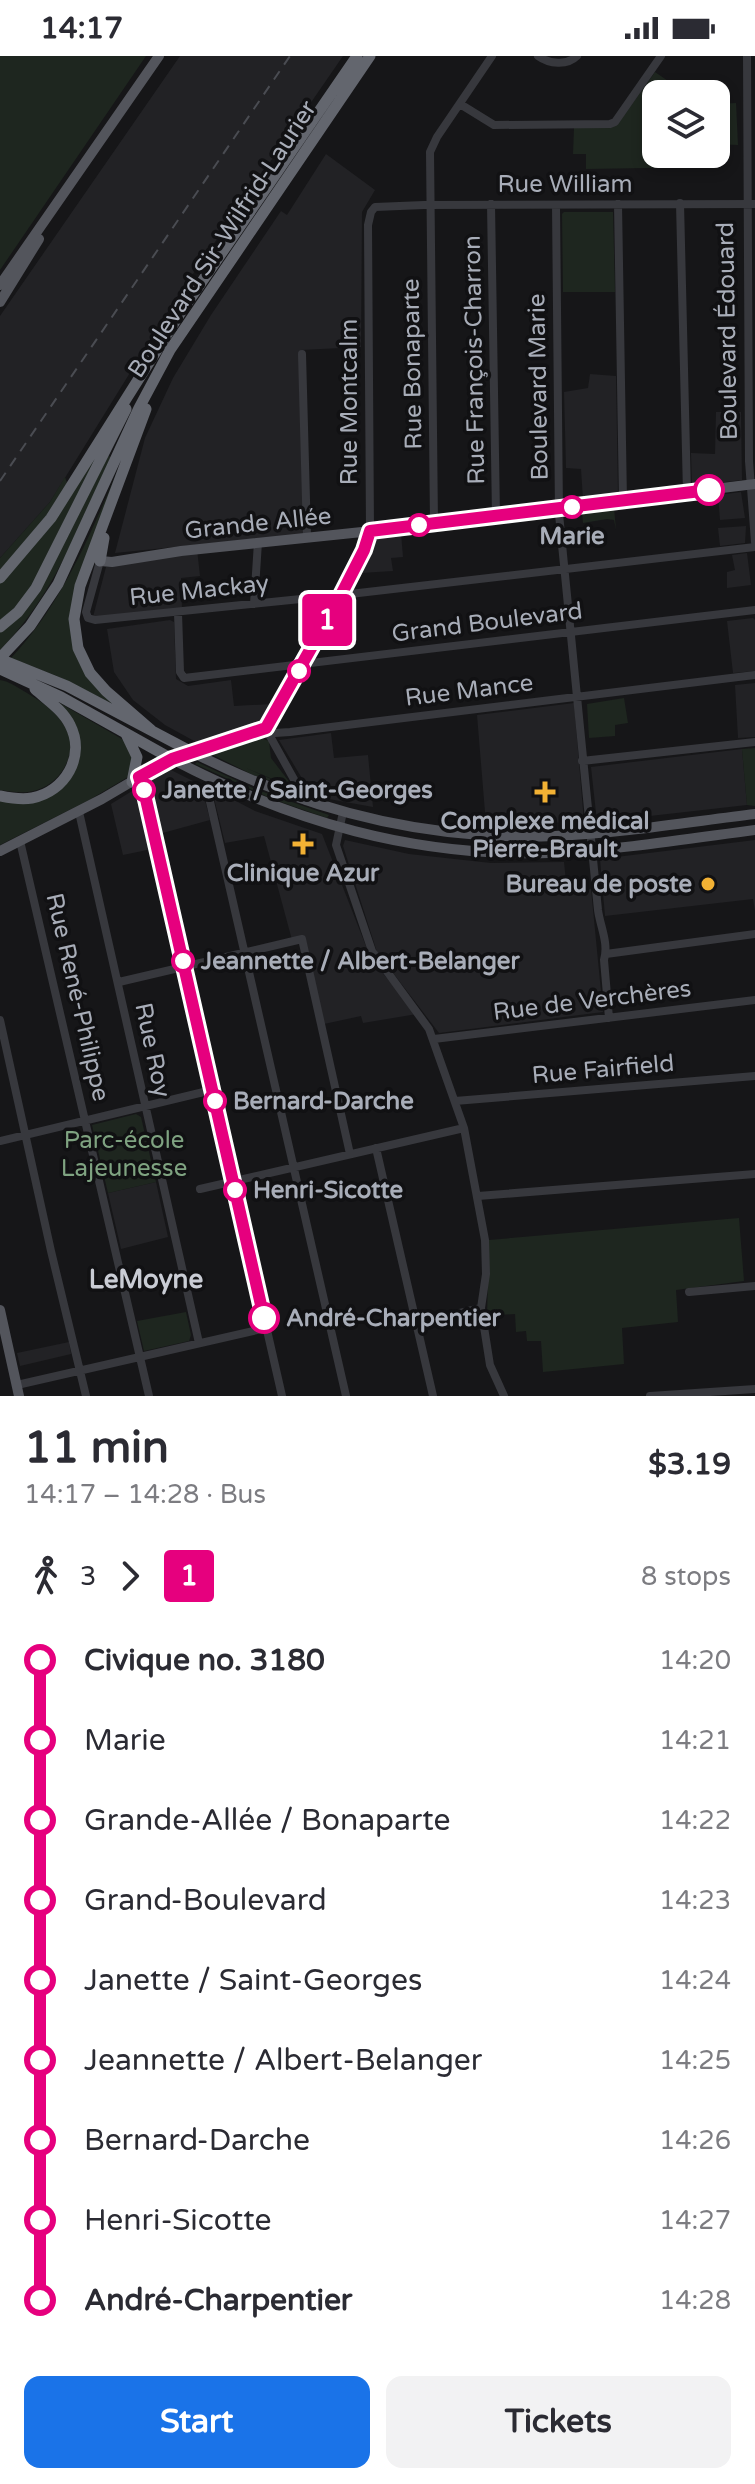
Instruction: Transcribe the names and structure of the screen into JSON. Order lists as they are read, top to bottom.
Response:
{
  "streets": {
    "highway": ["Boulevard Sir-Wilfrid-Laurier"],
    "main road": ["Grande Allée"],
    "street": [
      "Rue William",
      "Boulevard Édouard",
      "Rue François-Charron",
      "Rue Bonaparte",
      "Boulevard Marie",
      "Rue Montcalm",
      "Rue Mackay",
      "Grand Boulevard",
      "Rue Mance",
      "Rue René-Philippe",
      "Rue de Verchères",
      "Rue Roy",
      "Rue Fairfield"
    ]
  },
  "crossings": [
    ["Rue William", "Boulevard Édouard"],
    ["Rue William", "Rue François-Charron"],
    ["Rue William", "Rue Bonaparte"],
    ["Rue William", "Boulevard Marie"],
    ["Rue William", "Rue Montcalm"],
    ["Boulevard Édouard", "Grande Allée"],
    ["Boulevard Édouard", "Rue Mackay"],
    ["Rue François-Charron", "Grande Allée"],
    ["Rue Bonaparte", "Grande Allée"],
    ["Boulevard Marie", "Grande Allée"],
    ["Boulevard Marie", "Rue Mackay"],
    ["Boulevard Marie", "Grand Boulevard"],
    ["Boulevard Marie", "Rue Mance"],
    ["Boulevard Marie", "Rue de Verchères"],
    ["Rue Montcalm", "Grande Allée"],
    ["Rue Montcalm", "Rue Mackay"],
    ["Rue Montcalm", "Grand Boulevard"],
    ["Rue Montcalm", "Rue Mance"],
    ["Grande Allée", "Rue Mackay"],
    ["Rue Mackay", "Grand Boulevard"]
  ],
  "districts": ["LeMoyne"],
  "parks": ["Parc-école Lajeunesse"],
  "places": {
    "other": [
      "Marie",
      "Janette / Saint-Georges",
      "Bureau de poste",
      "Jeannette / Albert-Belanger",
      "Bernard-Darche",
      "Henri-Sicotte",
      "André-Charpentier"
    ],
    "health": ["Complexe médical Pierre-Brault", "Clinique Azur"]
  },
  "lines": ["bus line 1"],
  "page": {
    "status": "14:17",
    "on_map": "1",
    "heading": ["11 min", "14:17 – 14:28 · Bus", "$3.19"],
    "legs": ["3", "1", "8 stops"],
    "list": [
      {
        "name": "Civique no. 3180",
        "value": "14:20"
      },
      {
        "name": "Marie",
        "value": "14:21"
      },
      {
        "name": "Grande-Allée / Bonaparte",
        "value": "14:22"
      },
      {
        "name": "Grand-Boulevard",
        "value": "14:23"
      },
      {
        "name": "Janette / Saint-Georges",
        "value": "14:24"
      },
      {
        "name": "Jeannette / Albert-Belanger",
        "value": "14:25"
      },
      {
        "name": "Bernard-Darche",
        "value": "14:26"
      },
      {
        "name": "Henri-Sicotte",
        "value": "14:27"
      },
      {
        "name": "André-Charpentier",
        "value": "14:28"
      }
    ],
    "buttons": ["Start", "Tickets"]
  }
}
